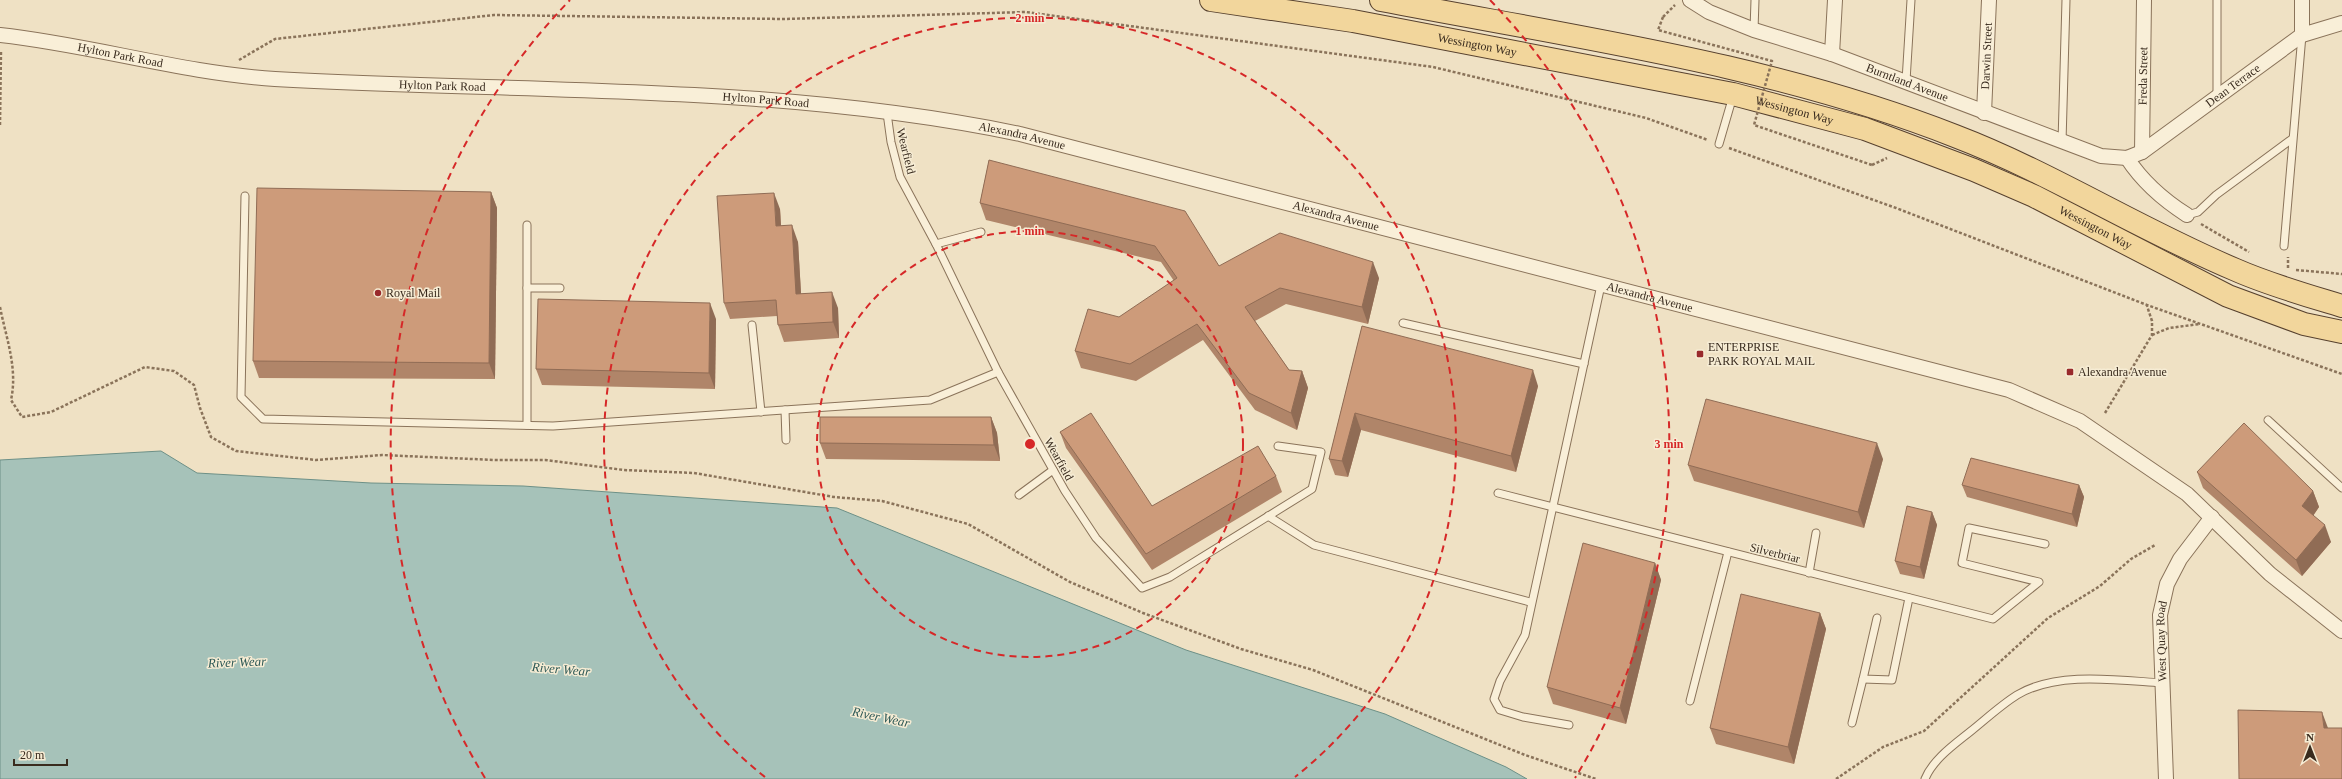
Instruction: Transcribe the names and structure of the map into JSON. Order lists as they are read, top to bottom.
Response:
{
  "streets": {
    "main road": ["Wessington Way"],
    "street": [
      "Hylton Park Road",
      "Darwin Street",
      "Freda Street",
      "Burntland Avenue",
      "Dean Terrace",
      "Alexandra Avenue",
      "West Quay Road"
    ],
    "lane": ["Wearfield", "Silverbriar"]
  },
  "crossings": [
    ["Hylton Park Road", "Alexandra Avenue"],
    ["Hylton Park Road", "Wearfield"],
    ["Darwin Street", "Burntland Avenue"],
    ["Freda Street", "Dean Terrace"],
    ["Burntland Avenue", "Dean Terrace"],
    ["Alexandra Avenue", "Wearfield"],
    ["Alexandra Avenue", "West Quay Road"]
  ],
  "water": ["River Wear"],
  "places": {
    "other": ["Royal Mail"],
    "transit": ["ENTERPRISE PARK ROYAL MAIL", "Alexandra Avenue"]
  },
  "scale_bar": "20 m",
  "north": "top",
  "rings": ["2 min", "1 min", "3 min"]
}
